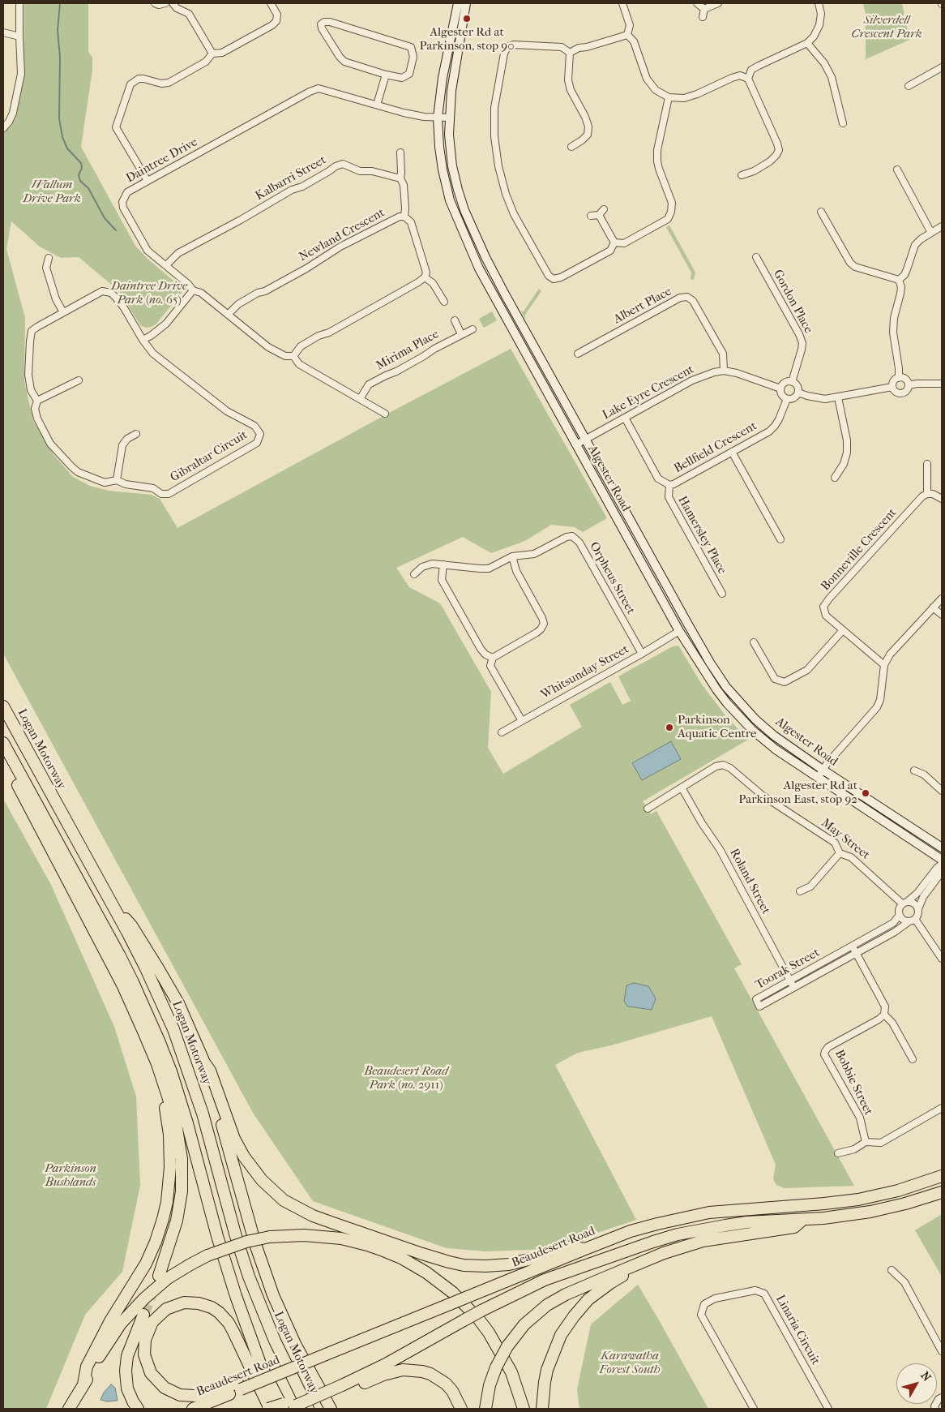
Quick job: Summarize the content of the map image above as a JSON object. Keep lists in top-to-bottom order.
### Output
{
  "streets": {
    "highway": ["Logan Motorway", "Beaudesert Road"],
    "main road": ["Algester Road"],
    "street": [
      "Daintree Drive",
      "Kalbarri Street",
      "Newland Crescent",
      "Gordon Place",
      "Albert Place",
      "Mirima Place",
      "Lake Eyre Crescent",
      "Bellfield Crescent",
      "Gibraltar Circuit",
      "Hamersley Place",
      "Bonneville Crescent",
      "Orpheus Street",
      "Whitsunday Street",
      "May Street",
      "Roland Street",
      "Toorak Street",
      "Bobbie Street",
      "Linaria Circuit"
    ]
  },
  "crossings": [
    ["Daintree Drive", "Kalbarri Street"],
    ["Daintree Drive", "Newland Crescent"],
    ["Daintree Drive", "Mirima Place"],
    ["Daintree Drive", "Algester Road"],
    ["Gordon Place", "Lake Eyre Crescent"],
    ["Gordon Place", "Bellfield Crescent"],
    ["Albert Place", "Lake Eyre Crescent"],
    ["Lake Eyre Crescent", "Bellfield Crescent"],
    ["Lake Eyre Crescent", "Algester Road"],
    ["Bellfield Crescent", "Hamersley Place"],
    ["Algester Road", "Whitsunday Street"],
    ["Orpheus Street", "Whitsunday Street"],
    ["May Street", "Roland Street"],
    ["May Street", "Toorak Street"],
    ["Roland Street", "Toorak Street"]
  ],
  "parks": [
    "Silverdell Crescent Park",
    "Wallum Drive Park",
    "Daintree Drive Park (no. 65)",
    "Beaudesert Road Park (no. 2911)",
    "Parkinson Bushlands",
    "Karawatha Forest South"
  ],
  "places": ["Algester Rd at Parkinson, stop 90", "Parkinson Aquatic Centre", "Algester Rd at Parkinson East, stop 92"],
  "north": "top right"
}
